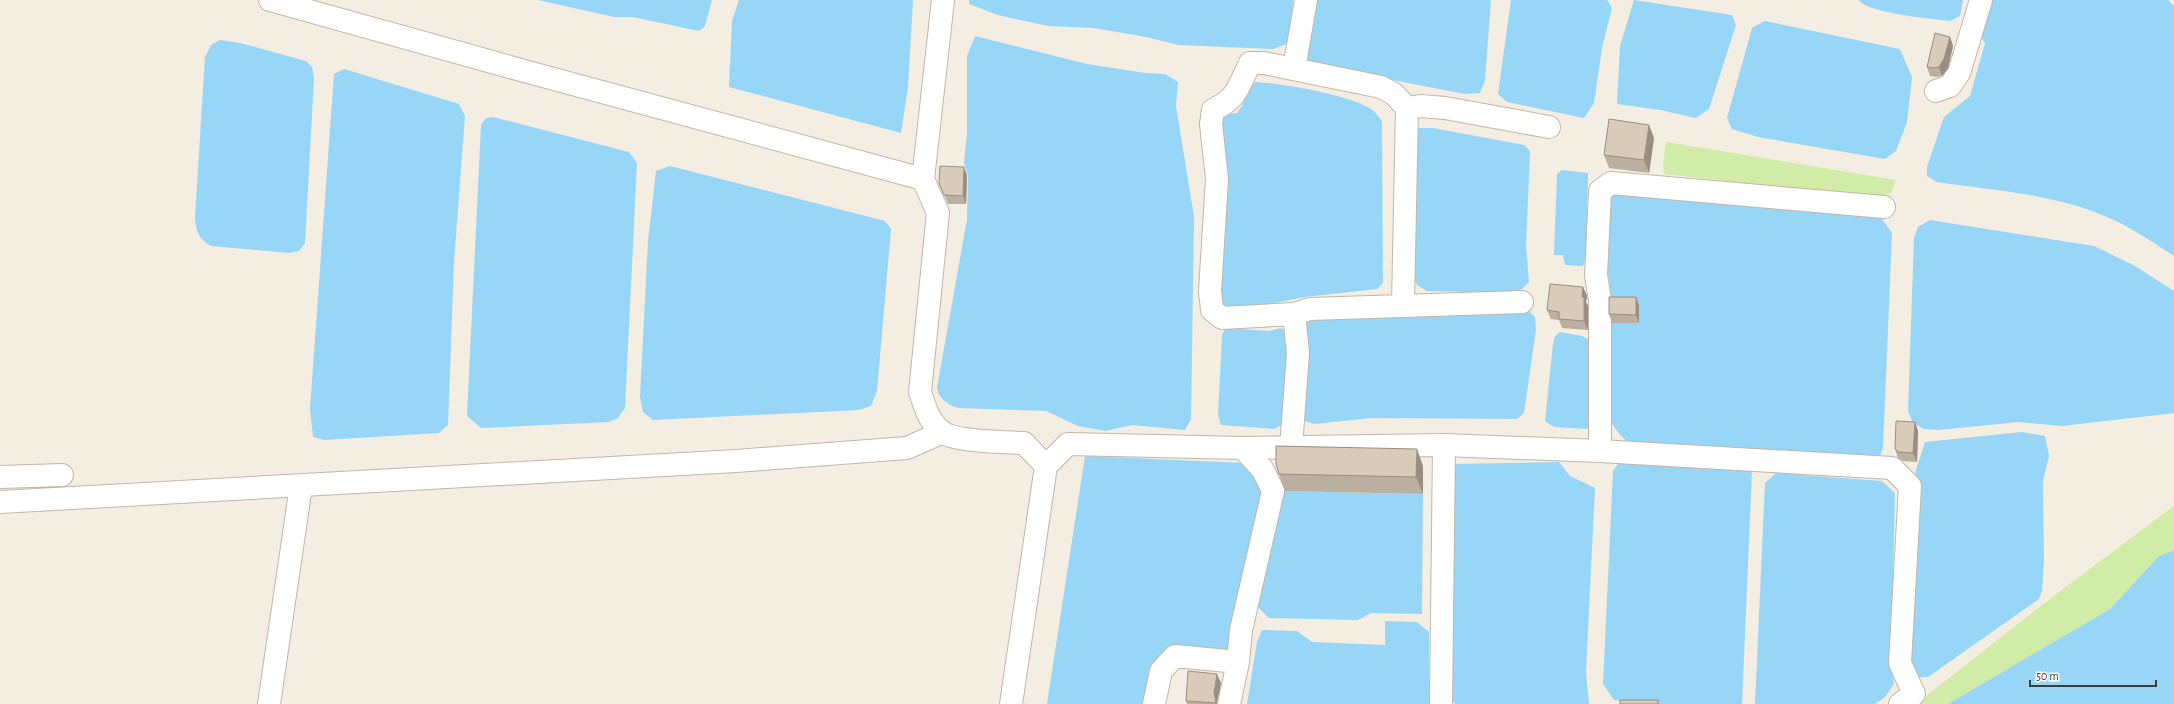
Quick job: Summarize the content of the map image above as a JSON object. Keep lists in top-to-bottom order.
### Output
{
  "scale_bar": "50 m"
}
